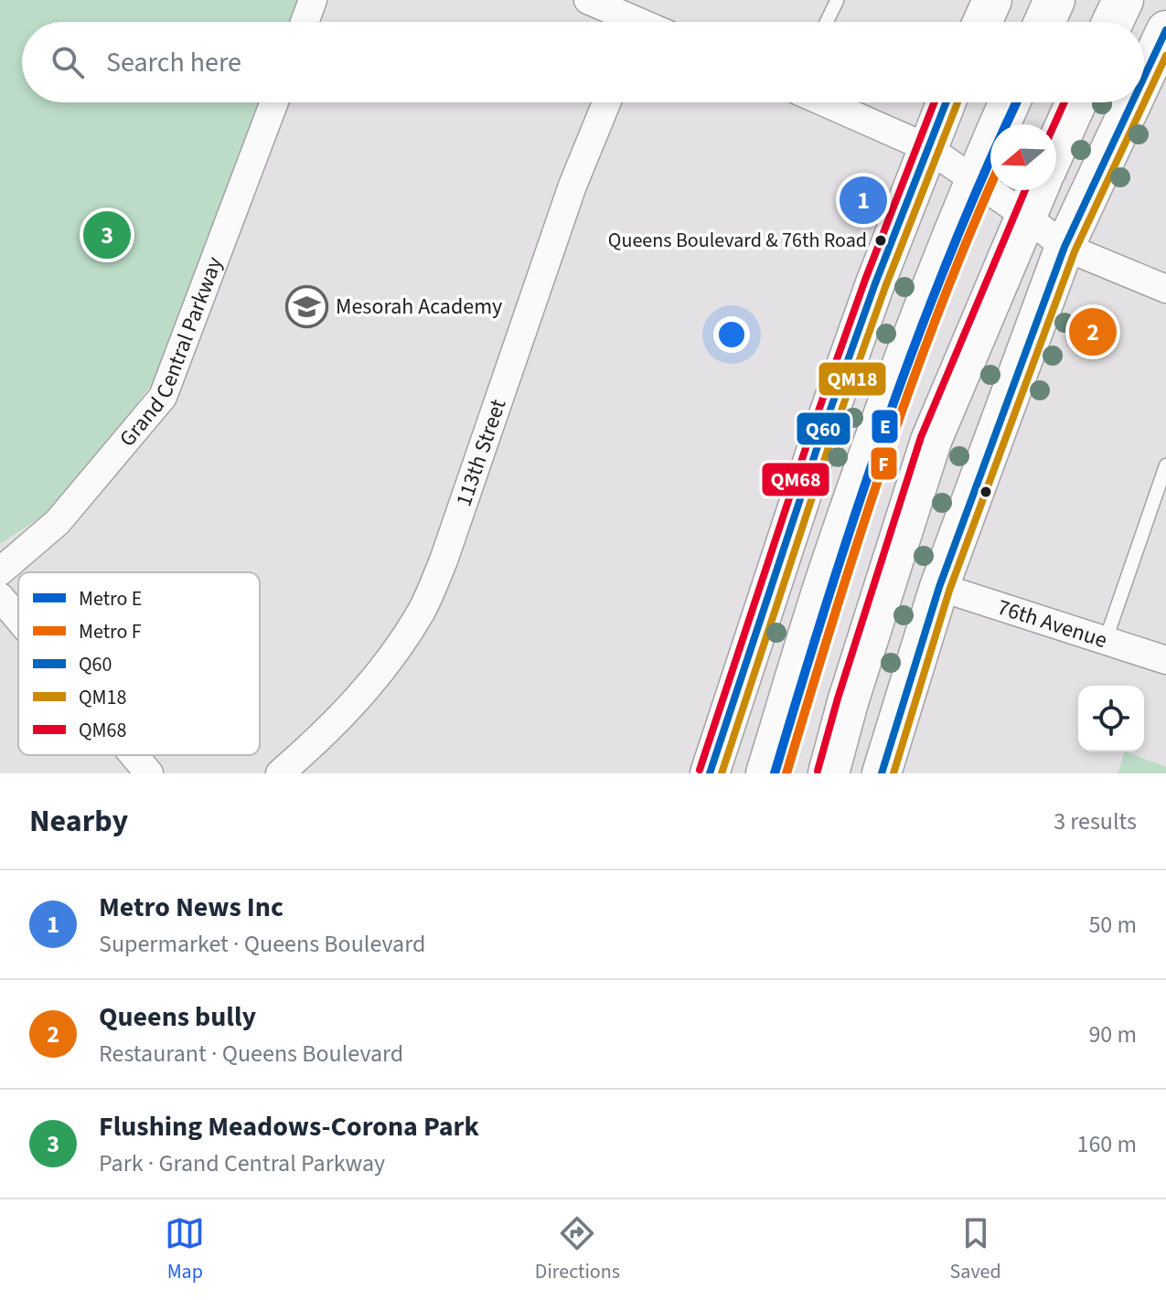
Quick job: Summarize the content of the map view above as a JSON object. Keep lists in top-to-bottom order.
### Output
{
  "streets": {
    "street": ["Grand Central Parkway", "113th Street", "76th Avenue"]
  },
  "places": {
    "other": ["Queens Boulevard & 76th Road"],
    "school or university": ["Mesorah Academy"]
  },
  "lines": [
    "transit line Q60",
    "transit line QM18",
    "metro line E",
    "transit line QM68",
    "metro line F"
  ],
  "legend": [
    "Metro E",
    "Metro F",
    "Q60",
    "QM18",
    "QM68"
  ],
  "north": "left",
  "page": {
    "search": "Search here",
    "pins": ["1", "3", "2"],
    "heading": ["Nearby", "3 results"],
    "list": [
      {
        "mark": "1",
        "name": "Metro News Inc",
        "note": "Supermarket · Queens Boulevard",
        "value": "50 m"
      },
      {
        "mark": "2",
        "name": "Queens bully",
        "note": "Restaurant · Queens Boulevard",
        "value": "90 m"
      },
      {
        "mark": "3",
        "name": "Flushing Meadows-Corona Park",
        "note": "Park · Grand Central Parkway",
        "value": "160 m"
      }
    ],
    "nav": ["Map", "Directions", "Saved"]
  }
}
